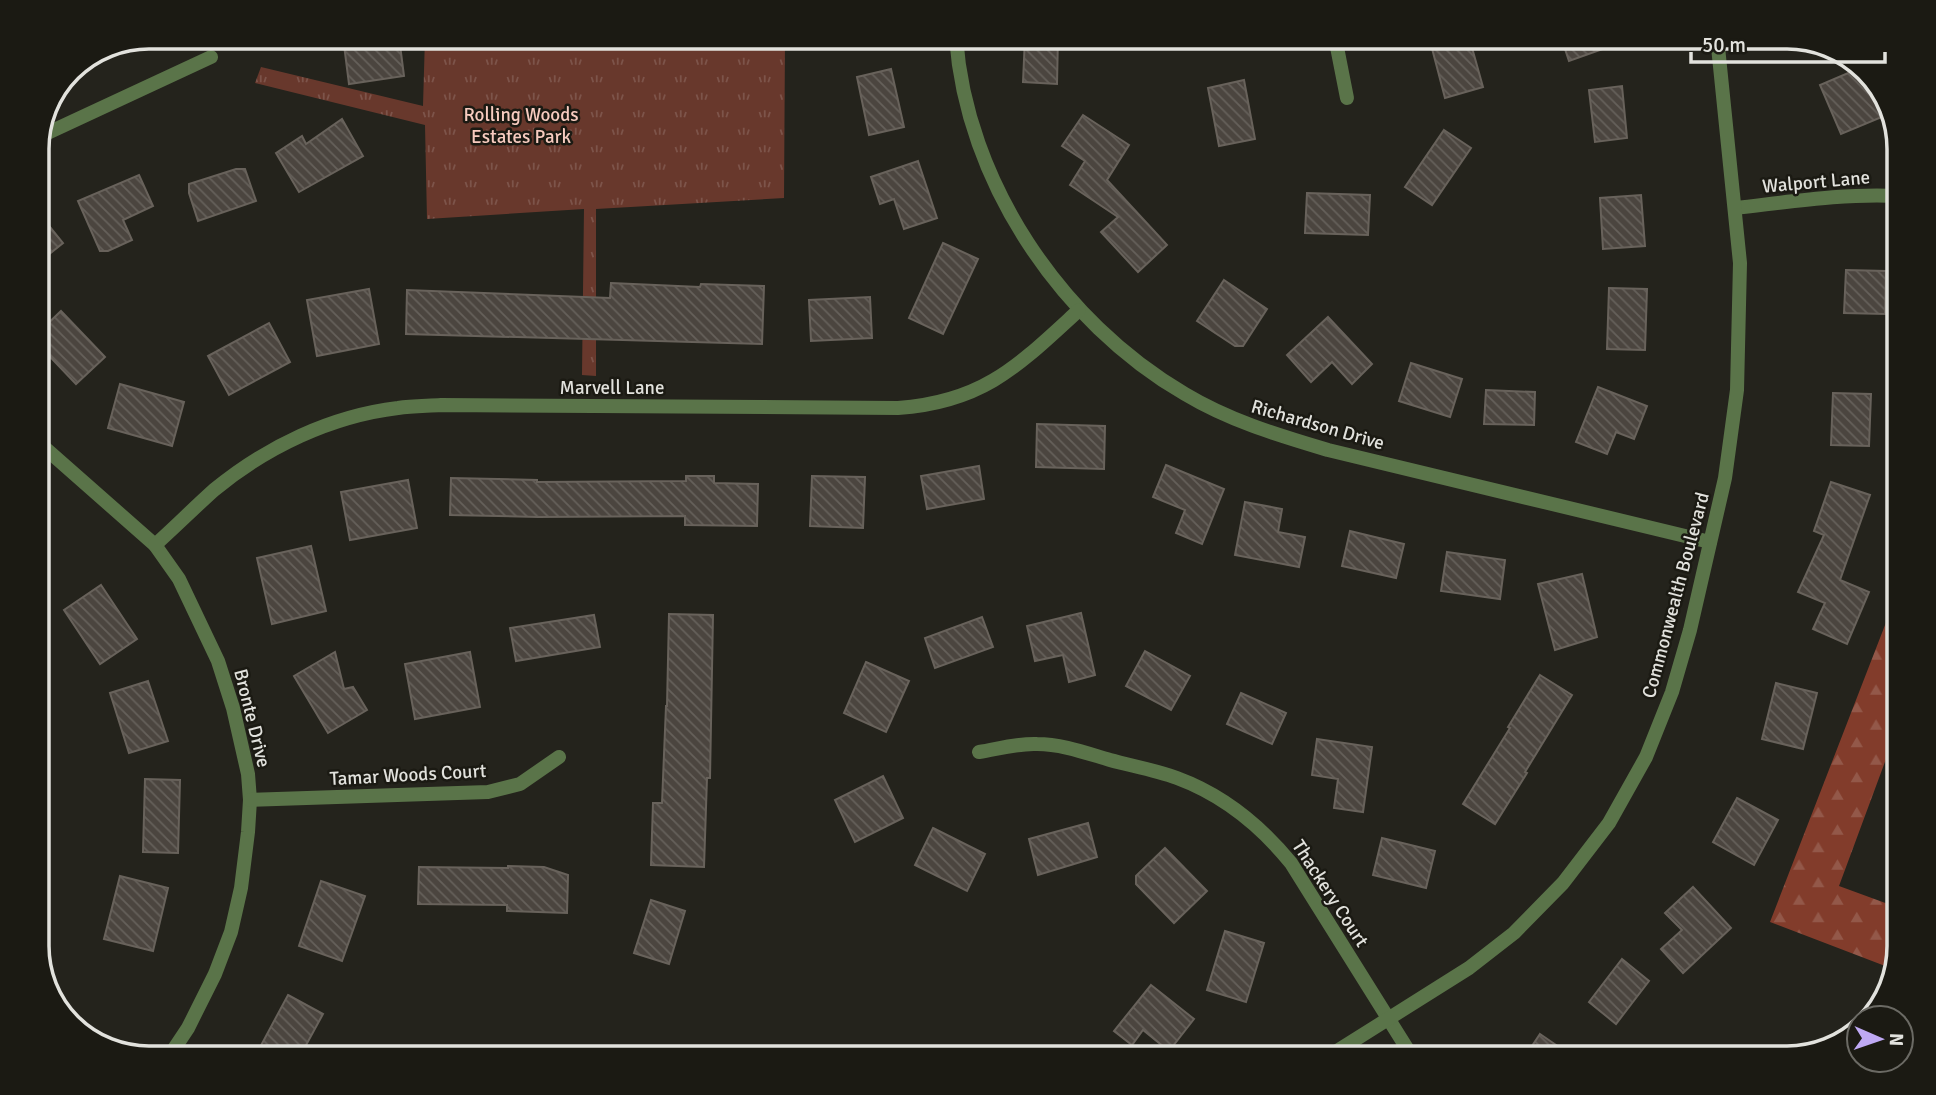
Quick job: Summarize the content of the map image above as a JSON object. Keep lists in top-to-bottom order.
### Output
{
  "streets": {
    "street": [
      "Walport Lane",
      "Marvell Lane",
      "Richardson Drive",
      "Commonwealth Boulevard",
      "Bronte Drive",
      "Tamar Woods Court",
      "Thackery Court"
    ]
  },
  "crossings": [
    ["Walport Lane", "Commonwealth Boulevard"],
    ["Marvell Lane", "Richardson Drive"],
    ["Marvell Lane", "Bronte Drive"],
    ["Richardson Drive", "Commonwealth Boulevard"],
    ["Commonwealth Boulevard", "Thackery Court"],
    ["Bronte Drive", "Tamar Woods Court"]
  ],
  "parks": ["Rolling Woods Estates Park"],
  "scale_bar": "50 m",
  "north": "right"
}
